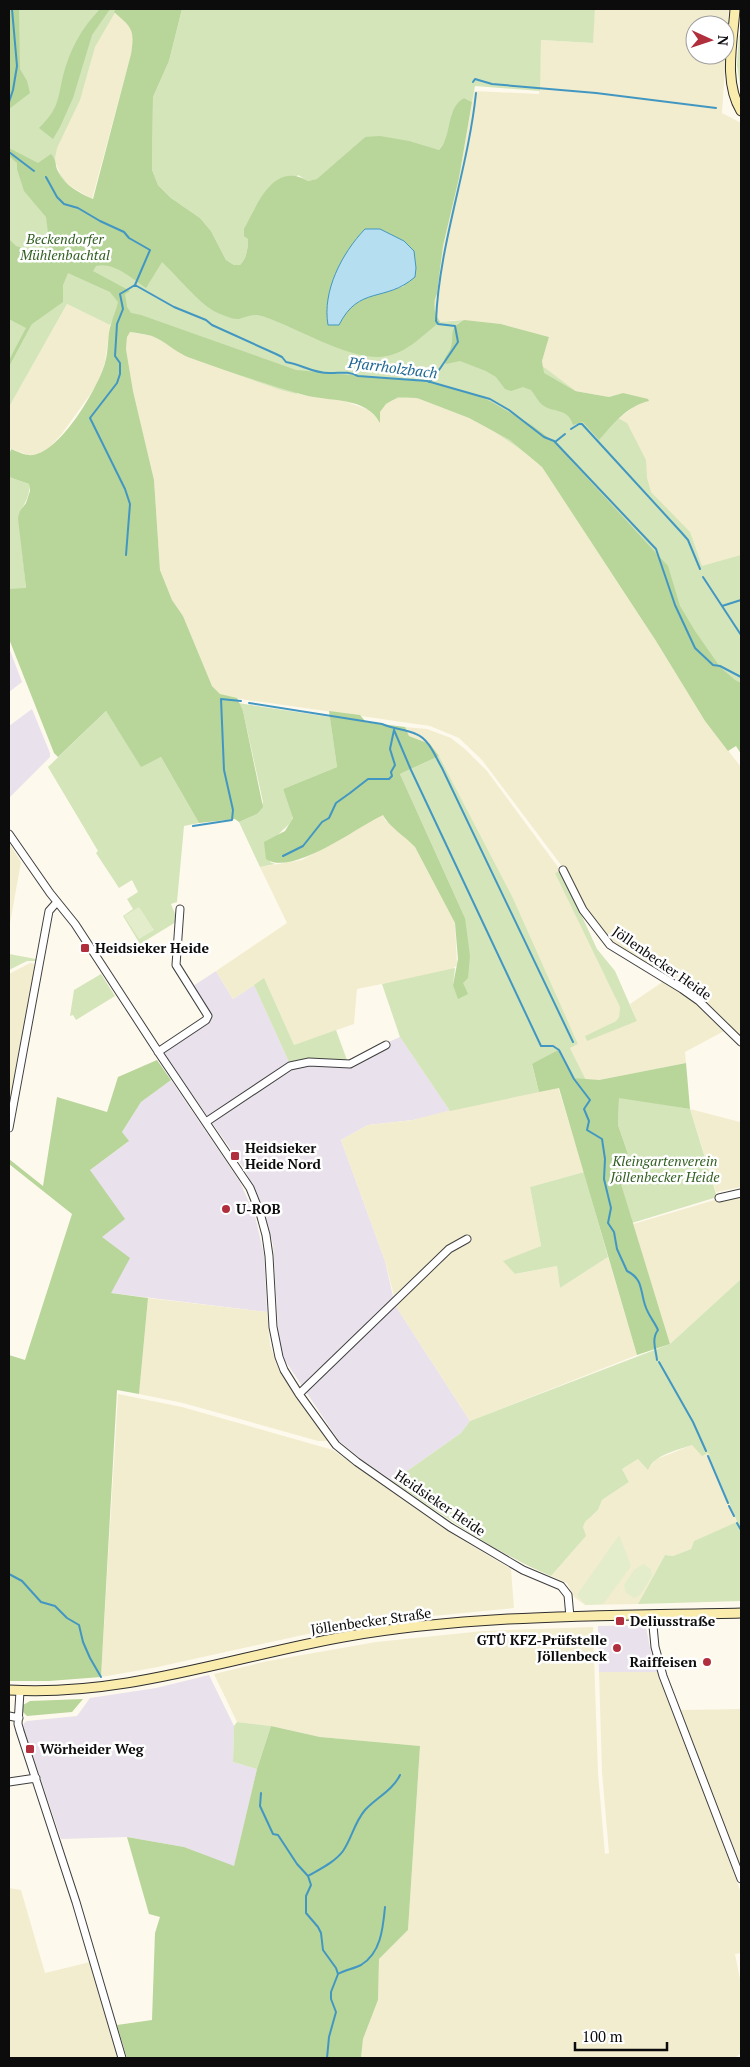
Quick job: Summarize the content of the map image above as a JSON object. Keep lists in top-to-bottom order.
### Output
{
  "streets": {
    "main road": ["Jöllenbecker Straße"],
    "street": ["Jöllenbecker Heide", "Heidsieker Heide"]
  },
  "crossings": [
    ["Heidsieker Heide", "Jöllenbecker Straße"]
  ],
  "water": ["Pfarrholzbach"],
  "parks": ["Beckendorfer Mühlenbachtal", "Kleingartenverein Jöllenbecker Heide"],
  "places": {
    "transit": [
      "Heidsieker Heide",
      "Heidsieker Heide Nord",
      "Deliusstraße",
      "Wörheider Weg"
    ],
    "other": ["U-ROB", "GTÜ KFZ-Prüfstelle Jöllenbeck", "Raiffeisen"]
  },
  "scale_bar": "100 m",
  "north": "right"
}
